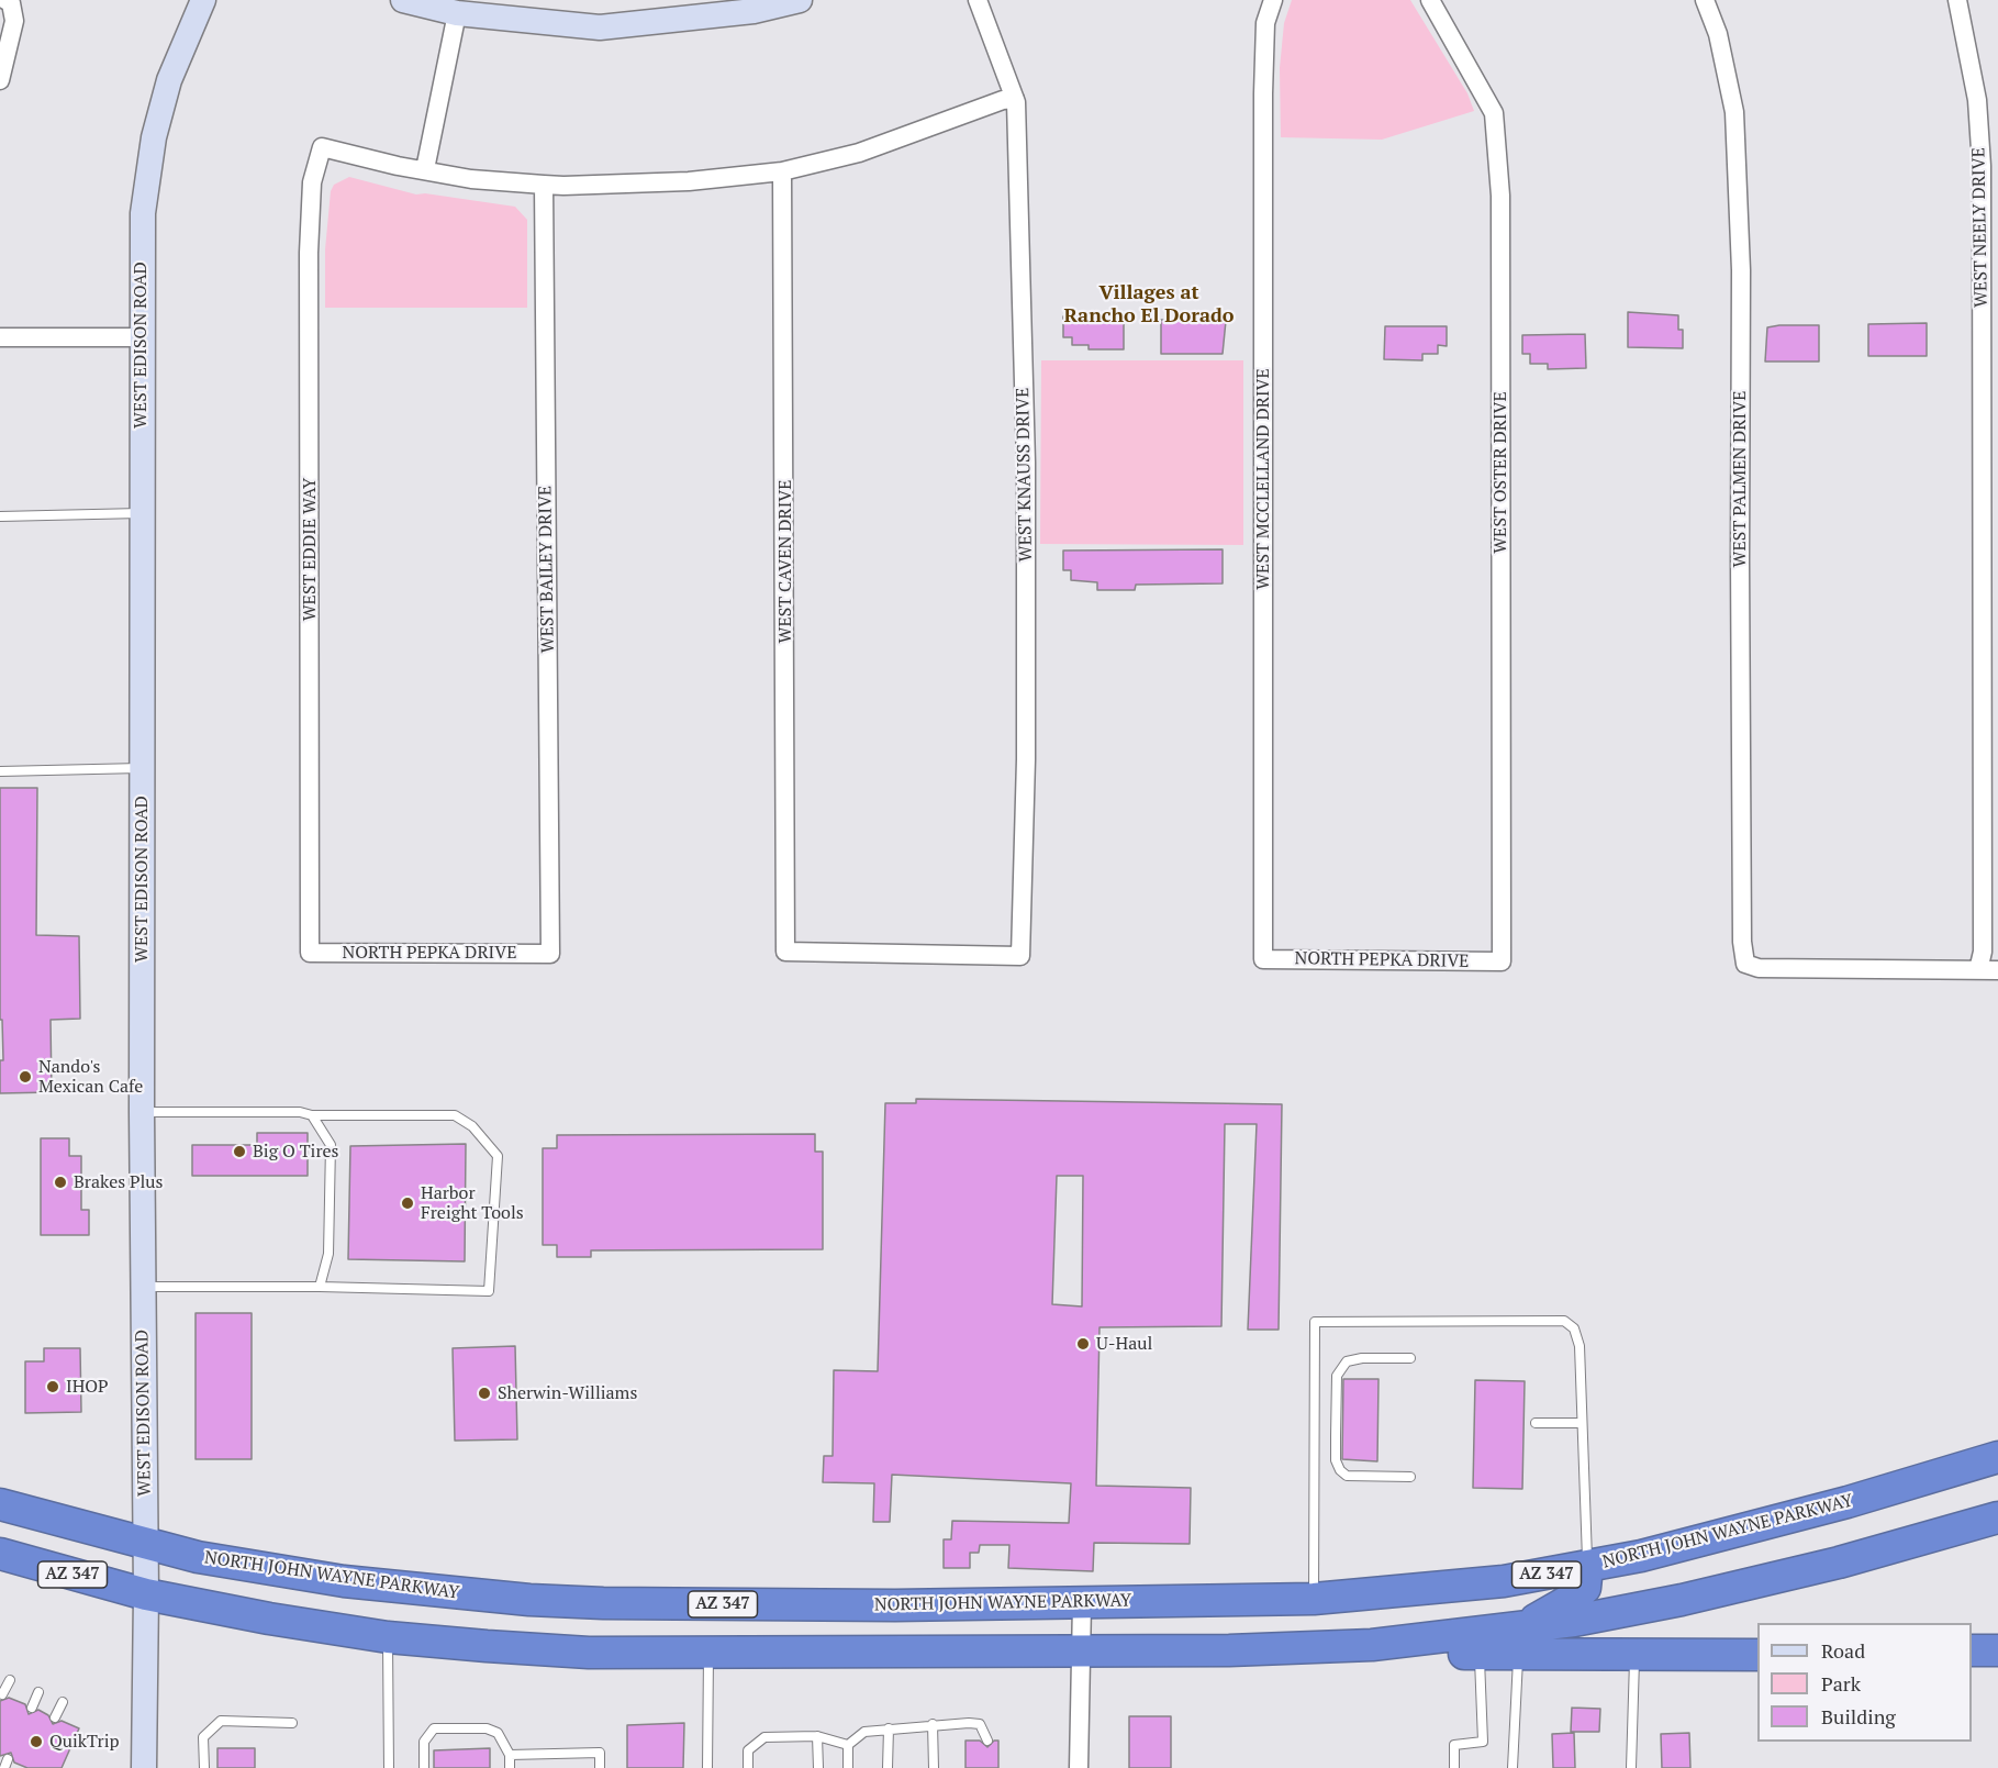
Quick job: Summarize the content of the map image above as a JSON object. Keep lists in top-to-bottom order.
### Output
{
  "streets": {
    "highway": ["NORTH JOHN WAYNE PARKWAY", "AZ 347"],
    "street": [
      "WEST NEELY DRIVE",
      "WEST EDISON ROAD",
      "WEST OSTER DRIVE",
      "WEST KNAUSS DRIVE",
      "WEST MCCLELLAND DRIVE",
      "WEST PALMEN DRIVE",
      "WEST EDDIE WAY",
      "WEST CAVEN DRIVE",
      "WEST BAILEY DRIVE",
      "NORTH PEPKA DRIVE"
    ]
  },
  "crossings": [
    ["WEST NEELY DRIVE", "WEST PALMEN DRIVE"],
    ["WEST EDISON ROAD", "NORTH JOHN WAYNE PARKWAY"],
    ["WEST EDISON ROAD", "AZ 347"],
    ["WEST OSTER DRIVE", "NORTH PEPKA DRIVE"],
    ["WEST KNAUSS DRIVE", "WEST CAVEN DRIVE"],
    ["WEST MCCLELLAND DRIVE", "NORTH PEPKA DRIVE"],
    ["WEST EDDIE WAY", "NORTH PEPKA DRIVE"],
    ["WEST BAILEY DRIVE", "NORTH PEPKA DRIVE"]
  ],
  "districts": ["Villages at Rancho El Dorado"],
  "places": [
    "Nando's Mexican Cafe",
    "Big O Tires",
    "Brakes Plus",
    "Harbor Freight Tools",
    "U-Haul",
    "IHOP",
    "Sherwin-Williams",
    "QuikTrip"
  ],
  "legend": ["Road", "Park", "Building"]
}
